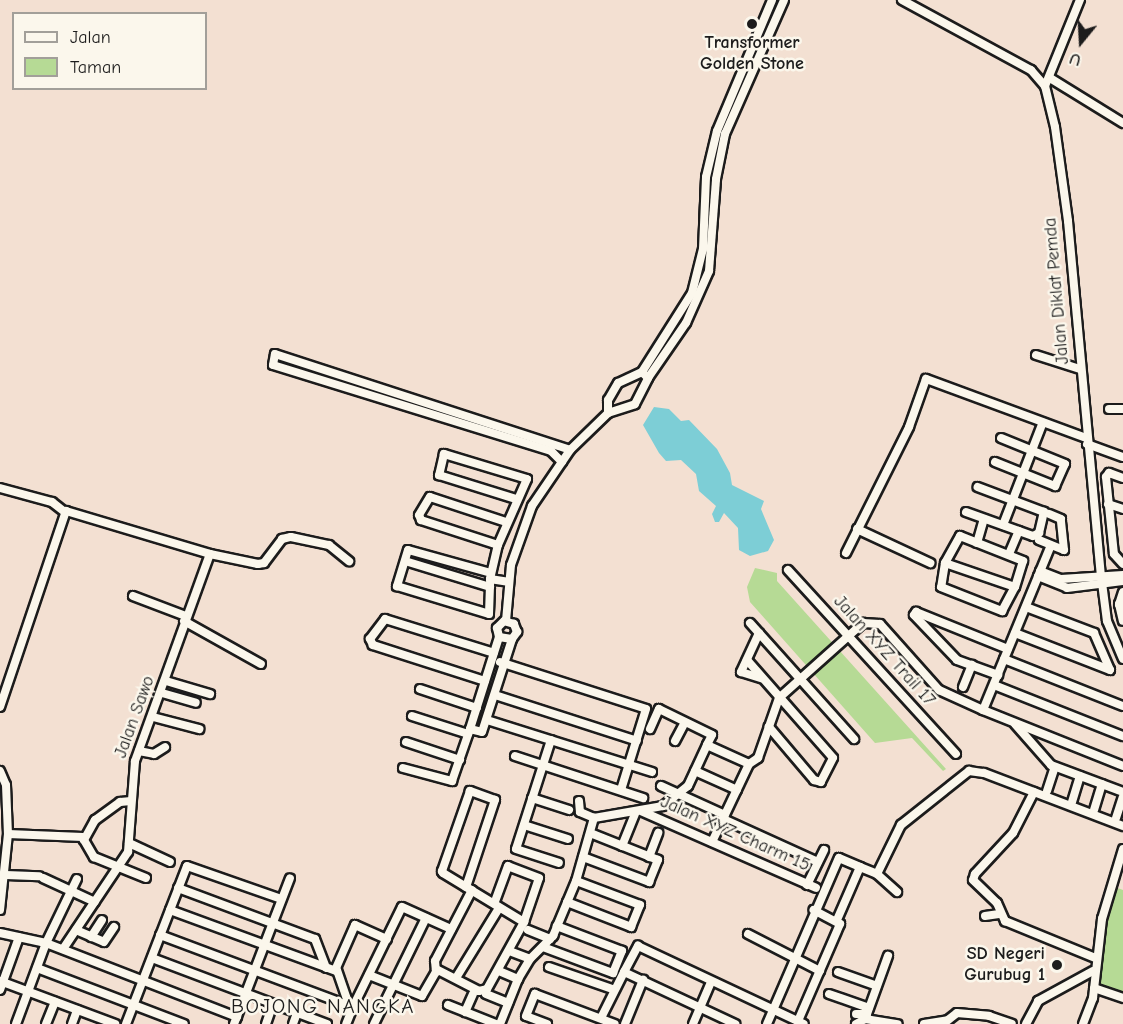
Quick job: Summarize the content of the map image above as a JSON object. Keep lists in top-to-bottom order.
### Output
{
  "streets": {
    "street": [
      "Jalan Diklat Pemda",
      "Jalan XYZ Trail 17",
      "Jalan Sawo",
      "Jalan XYZ Charm 15"
    ]
  },
  "districts": ["BOJONG NANGKA"],
  "places": ["Transformer Golden Stone", "SD Negeri Gurubug 1"],
  "legend": ["Jalan", "Taman"],
  "north": "bottom"
}
